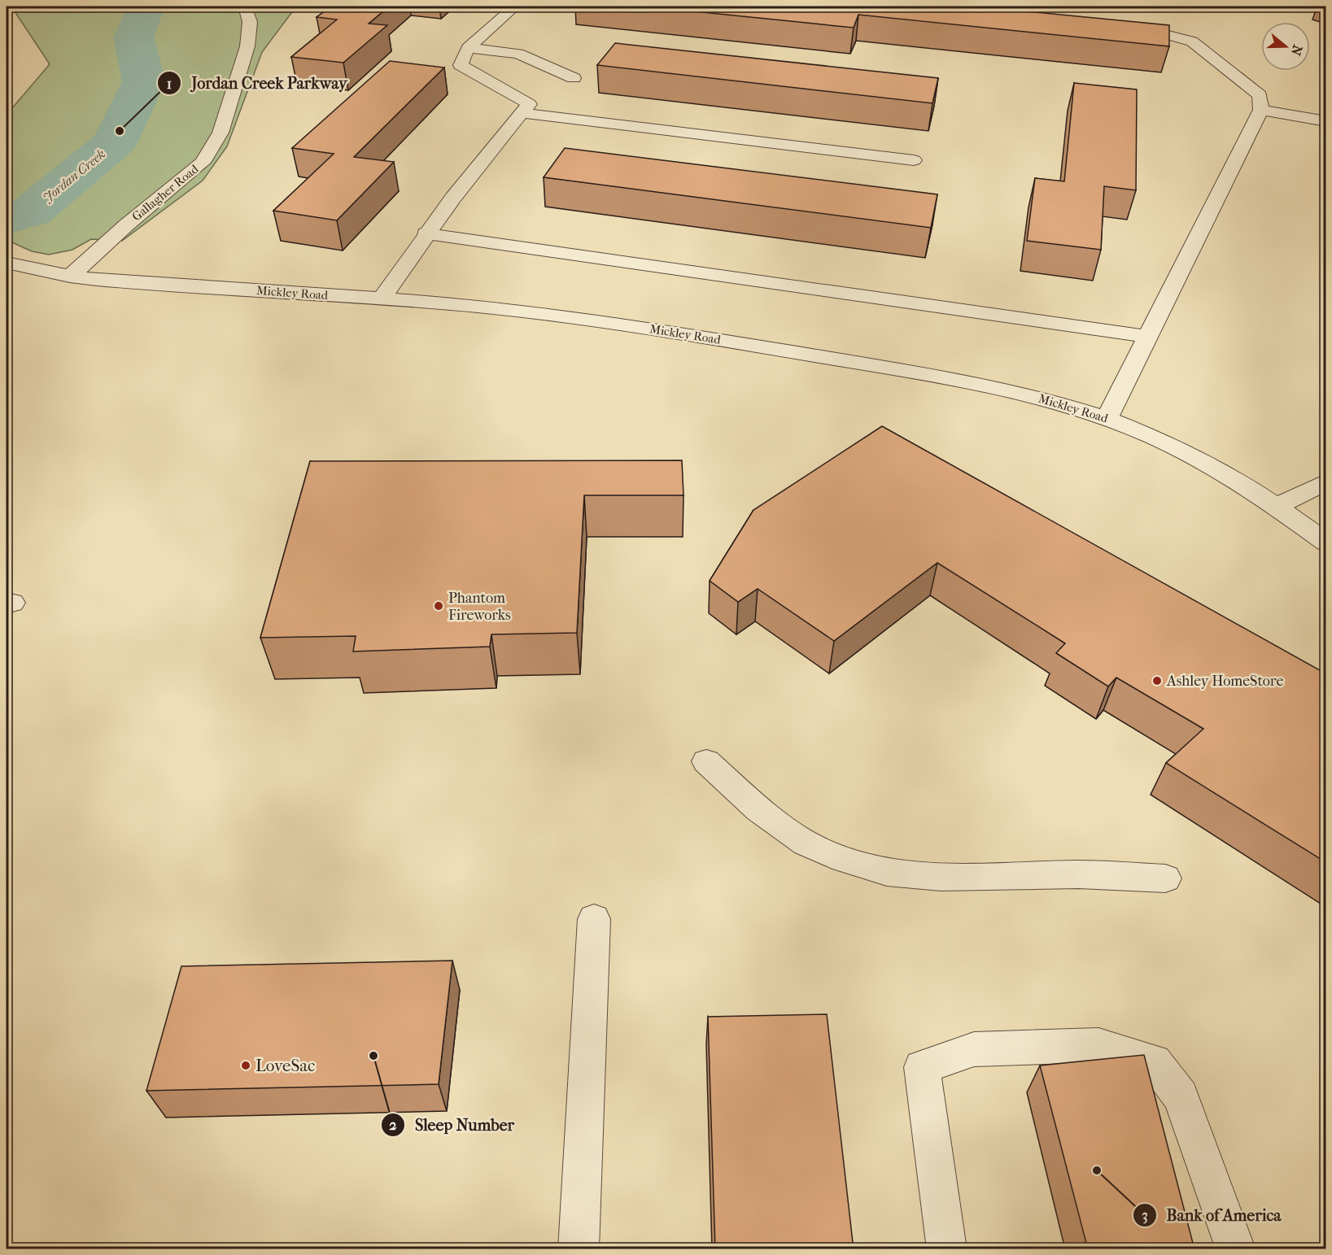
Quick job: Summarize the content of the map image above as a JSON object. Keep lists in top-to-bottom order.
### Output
{
  "streets": {
    "street": ["Gallagher Road", "Mickley Road"]
  },
  "crossings": [
    ["Gallagher Road", "Mickley Road"]
  ],
  "water": ["Jordan Creek"],
  "places": [
    "Jordan Creek Parkway",
    "Phantom Fireworks",
    "Ashley HomeStore",
    "Sleep Number",
    "LoveSac",
    "Bank of America"
  ],
  "north": "right"
}
